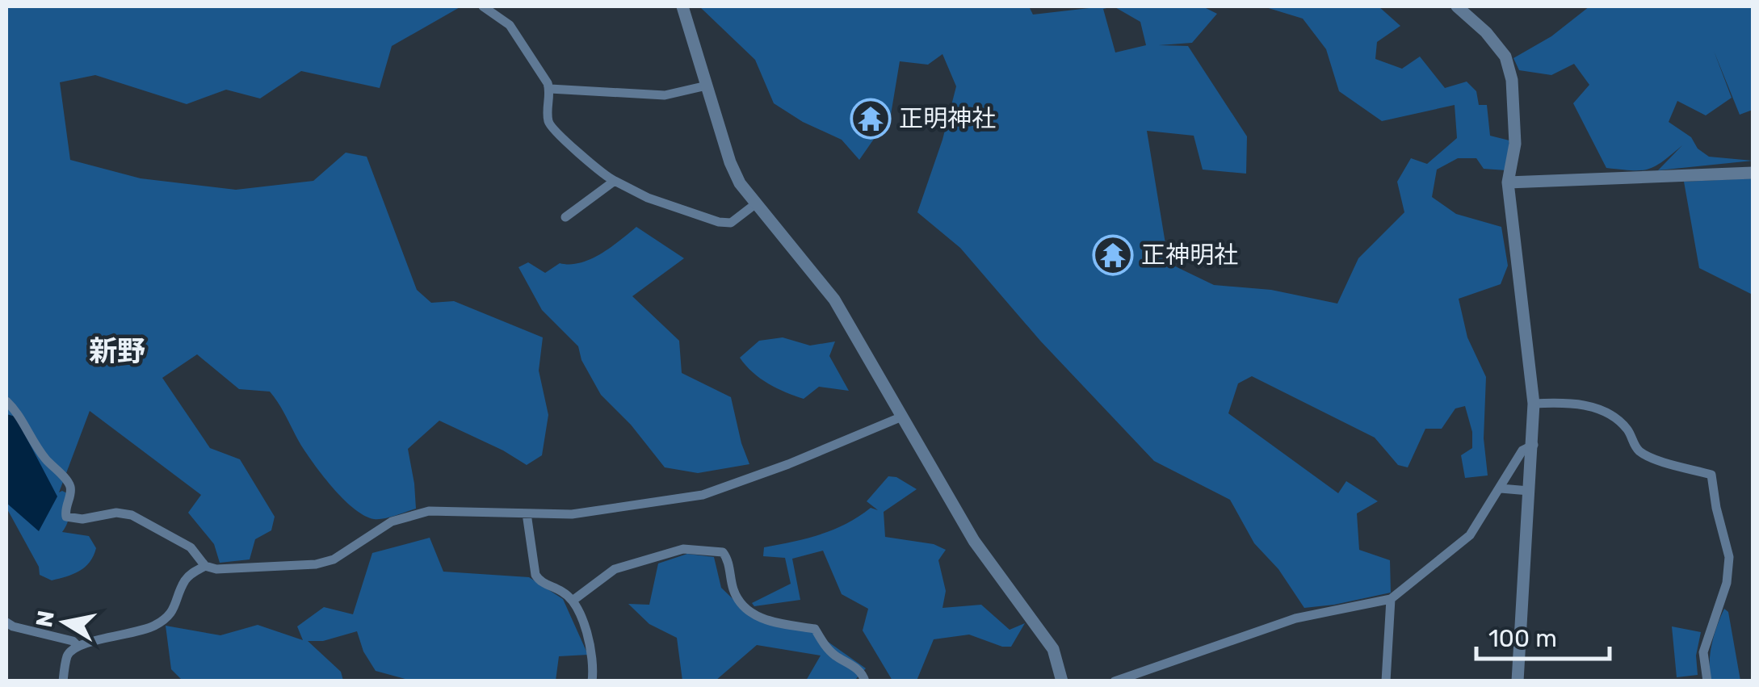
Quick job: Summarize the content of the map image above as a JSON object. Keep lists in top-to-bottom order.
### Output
{
  "districts": ["新野"],
  "places": {
    "temple": ["正明神社", "正神明社"]
  },
  "scale_bar": "100 m",
  "north": "left"
}
